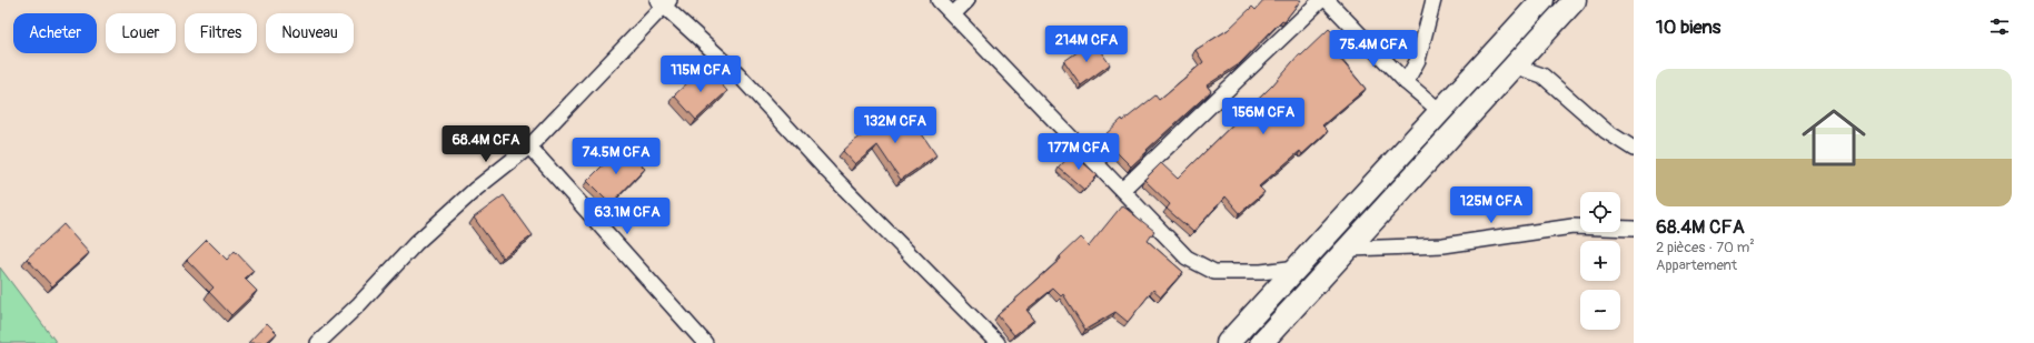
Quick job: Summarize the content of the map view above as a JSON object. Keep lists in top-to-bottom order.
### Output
{
  "page": {
    "heading": "10 biens",
    "chip": [
      "Acheter",
      "Louer",
      "Filtres",
      "Nouveau"
    ],
    "price": [
      "214M CFA",
      "75.4M CFA",
      "115M CFA",
      "156M CFA",
      "132M CFA",
      "68.4M CFA",
      "177M CFA",
      "74.5M CFA",
      "125M CFA",
      "63.1M CFA"
    ],
    "list": [
      {
        "name": "68.4M CFA",
        "note": "2 pièces · 70 m² · Appartement"
      }
    ],
    "map_buttons": ["+", "−"]
  }
}
